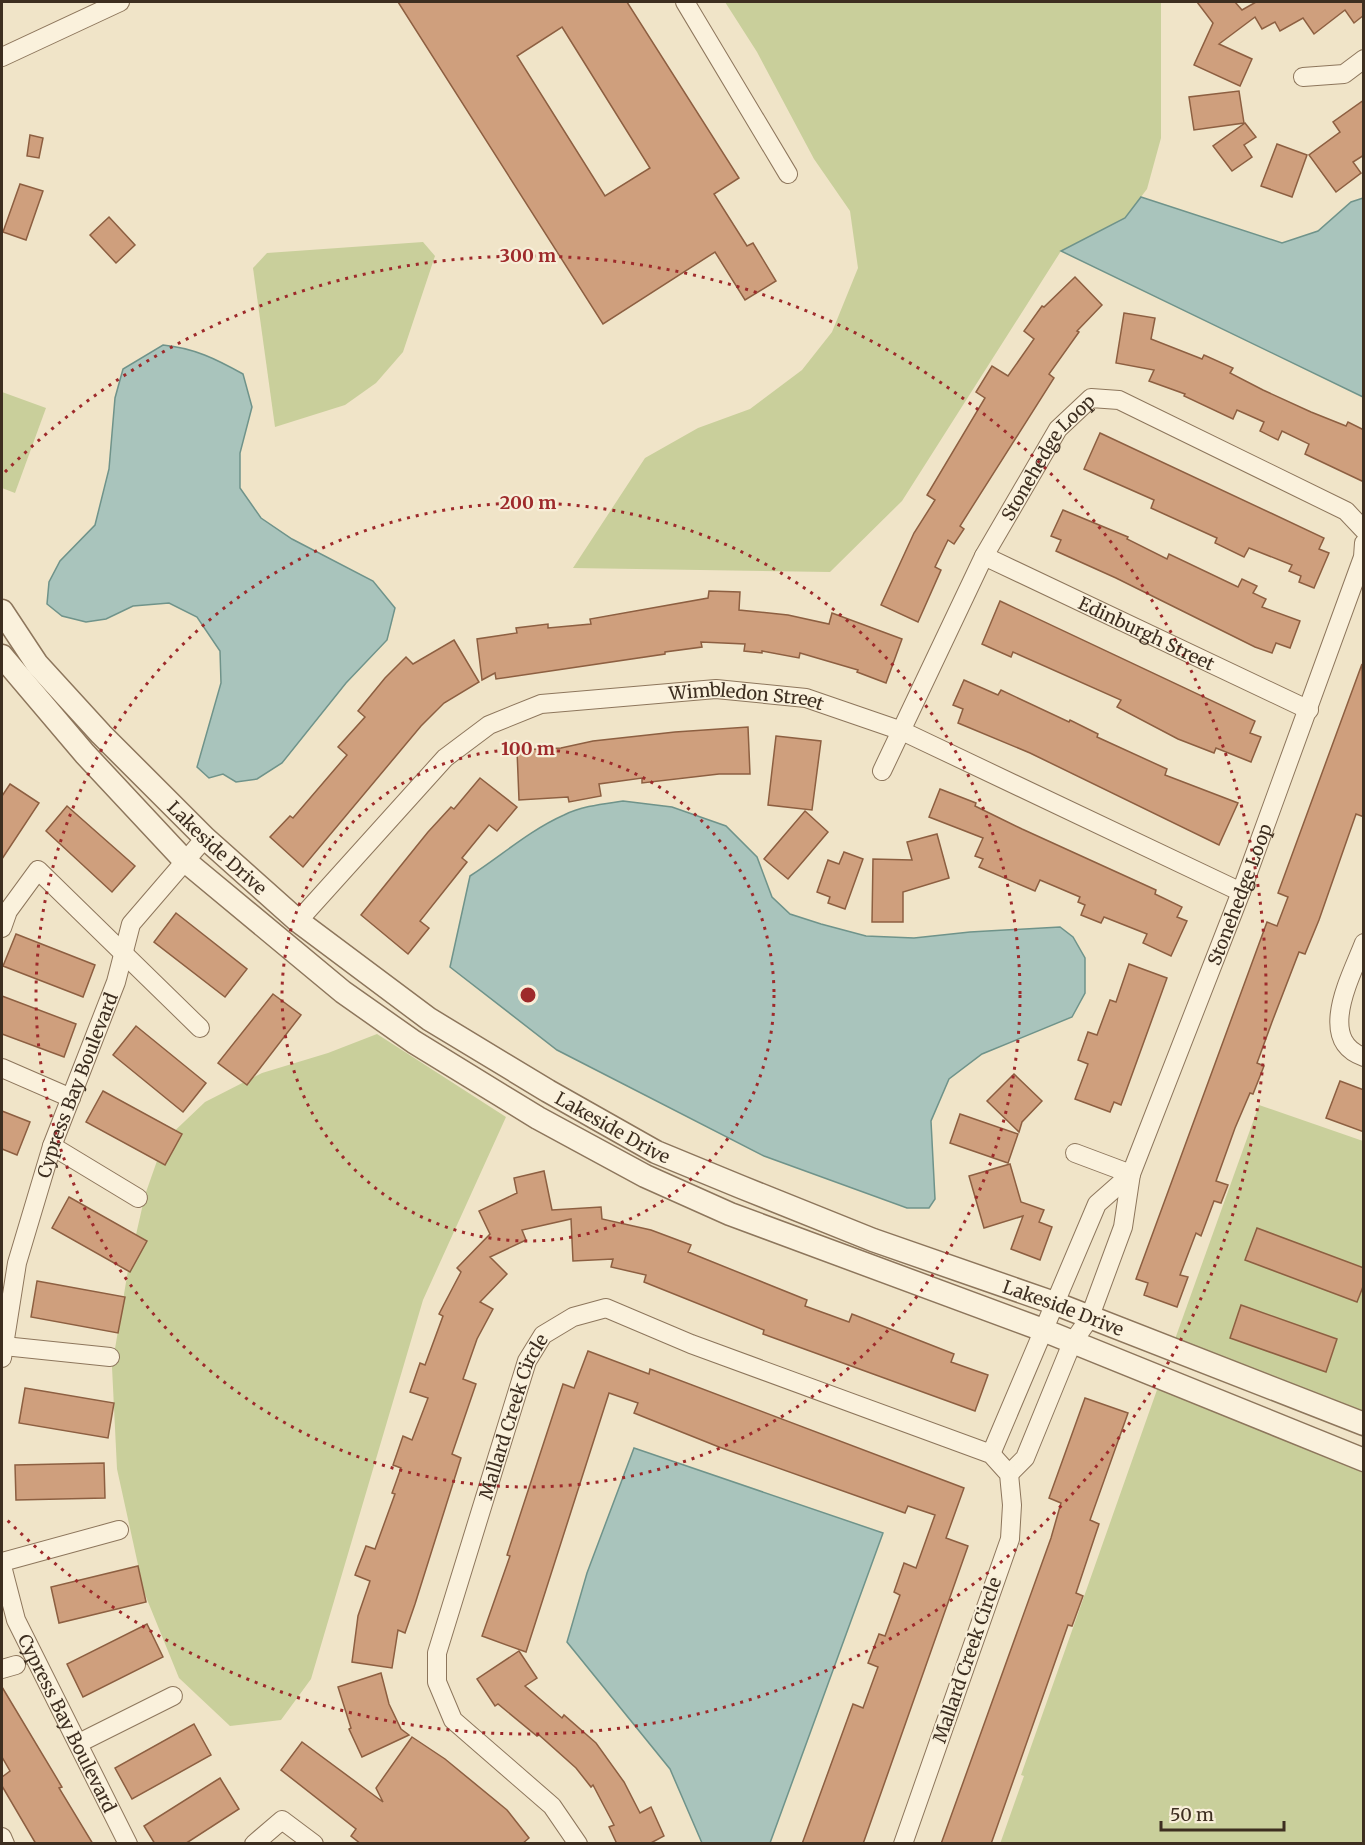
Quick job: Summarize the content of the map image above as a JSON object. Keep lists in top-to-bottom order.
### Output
{
  "streets": {
    "street": [
      "Stonehedge Loop",
      "Edinburgh Street",
      "Wimbledon Street",
      "Lakeside Drive",
      "Cypress Bay Boulevard",
      "Mallard Creek Circle"
    ]
  },
  "crossings": [
    ["Stonehedge Loop", "Edinburgh Street"],
    ["Stonehedge Loop", "Wimbledon Street"],
    ["Stonehedge Loop", "Lakeside Drive"],
    ["Wimbledon Street", "Lakeside Drive"],
    ["Lakeside Drive", "Cypress Bay Boulevard"]
  ],
  "scale_bar": "50 m",
  "rings": ["300 m", "200 m", "100 m"]
}
